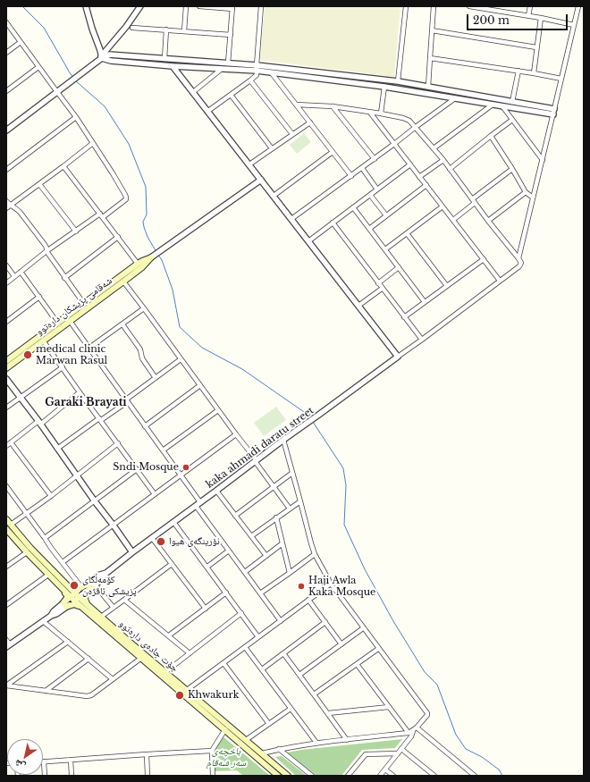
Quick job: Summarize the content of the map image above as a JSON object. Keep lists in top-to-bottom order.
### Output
{
  "streets": {
    "main road": ["شەقامی پزیشکان دارەتوو", "جۆت جادەی دارەتوو"],
    "street": ["kaka ahmadi daratu street"]
  },
  "crossings": [
    ["kaka ahmadi daratu street", "جۆت جادەی دارەتوو"]
  ],
  "districts": ["Garaki Brayati"],
  "parks": ["باخچەی سەر شەقام"],
  "places": [
    "medical clinic Marwan Rasul",
    "Sndi Mosque",
    "نۆرینگەی هیوا",
    "کۆمەڵگای پزیشکی ئاڤژەن",
    "Haji Awla Kaka Mosque",
    "Khwakurk"
  ],
  "scale_bar": "200 m",
  "north": "bottom left"
}
